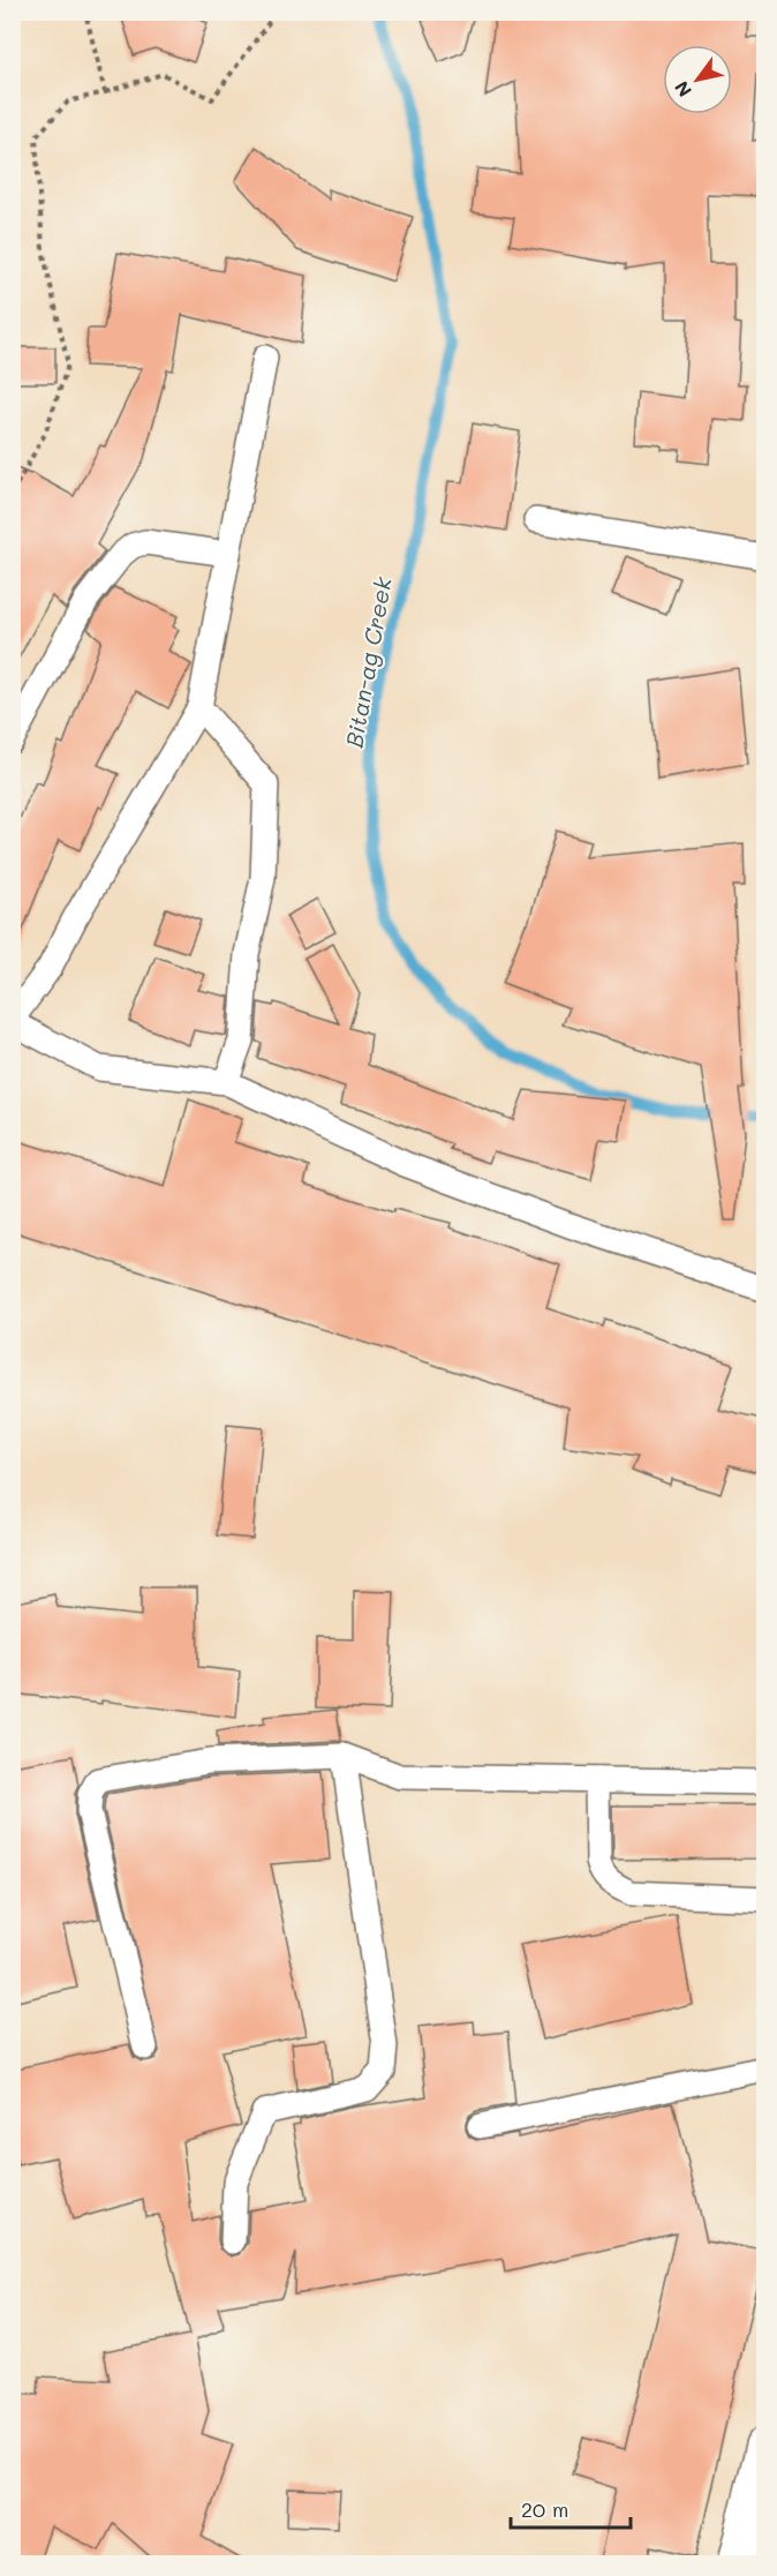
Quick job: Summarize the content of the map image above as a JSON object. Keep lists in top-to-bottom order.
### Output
{
  "water": ["Bitan-ag Creek"],
  "scale_bar": "20 m",
  "north": "bottom left"
}
